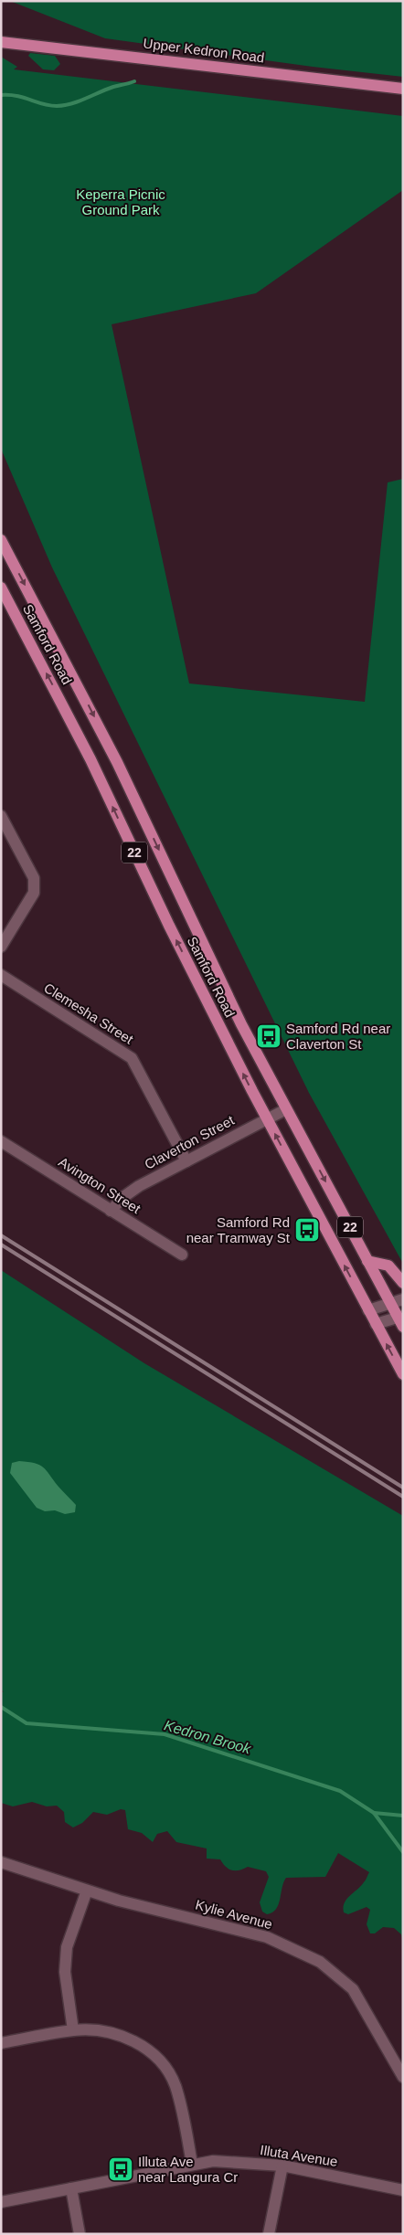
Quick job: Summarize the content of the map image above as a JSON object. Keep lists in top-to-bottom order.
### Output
{
  "streets": {
    "main road": ["Upper Kedron Road", "Samford Road", "22"],
    "street": [
      "Clemesha Street",
      "Claverton Street",
      "Avington Street",
      "Kylie Avenue",
      "Illuta Avenue"
    ]
  },
  "crossings": [
    ["Samford Road", "Claverton Street"],
    ["Clemesha Street", "Claverton Street"],
    ["Claverton Street", "Avington Street"]
  ],
  "water": ["Kedron Brook"],
  "parks": ["Keperra Picnic Ground Park"],
  "places": {
    "bus stop": ["Samford Rd near Claverton St", "Samford Rd near Tramway St", "Illuta Ave near Langura Cr"]
  }
}
